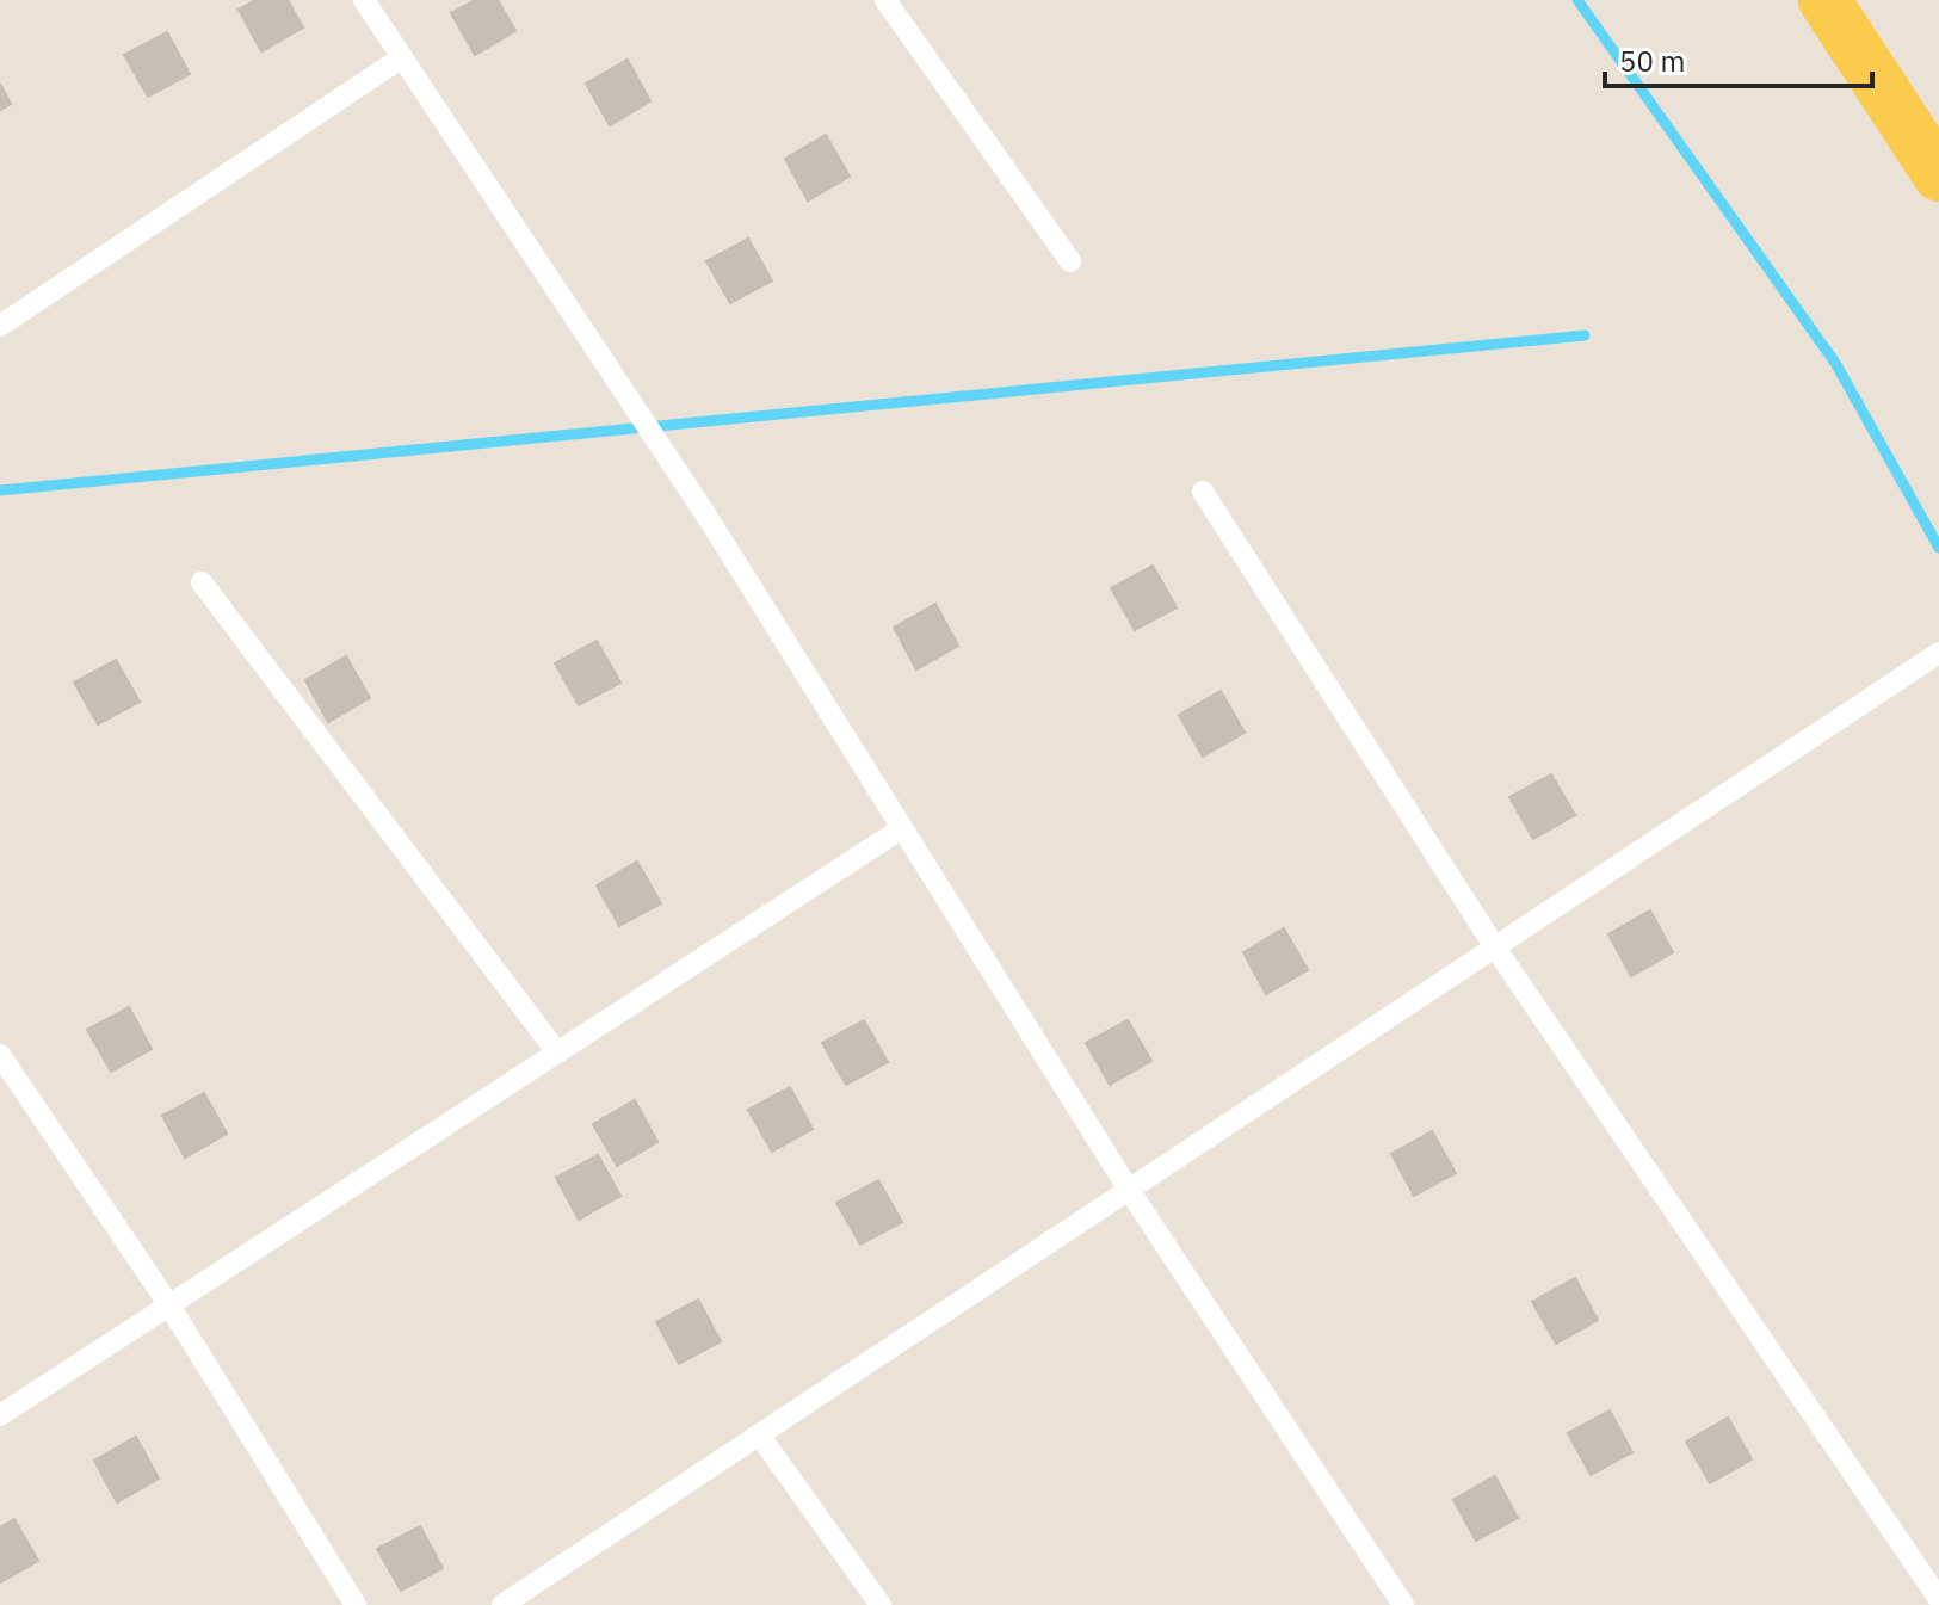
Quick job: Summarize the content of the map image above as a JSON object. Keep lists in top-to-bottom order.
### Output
{
  "scale_bar": "50 m"
}
